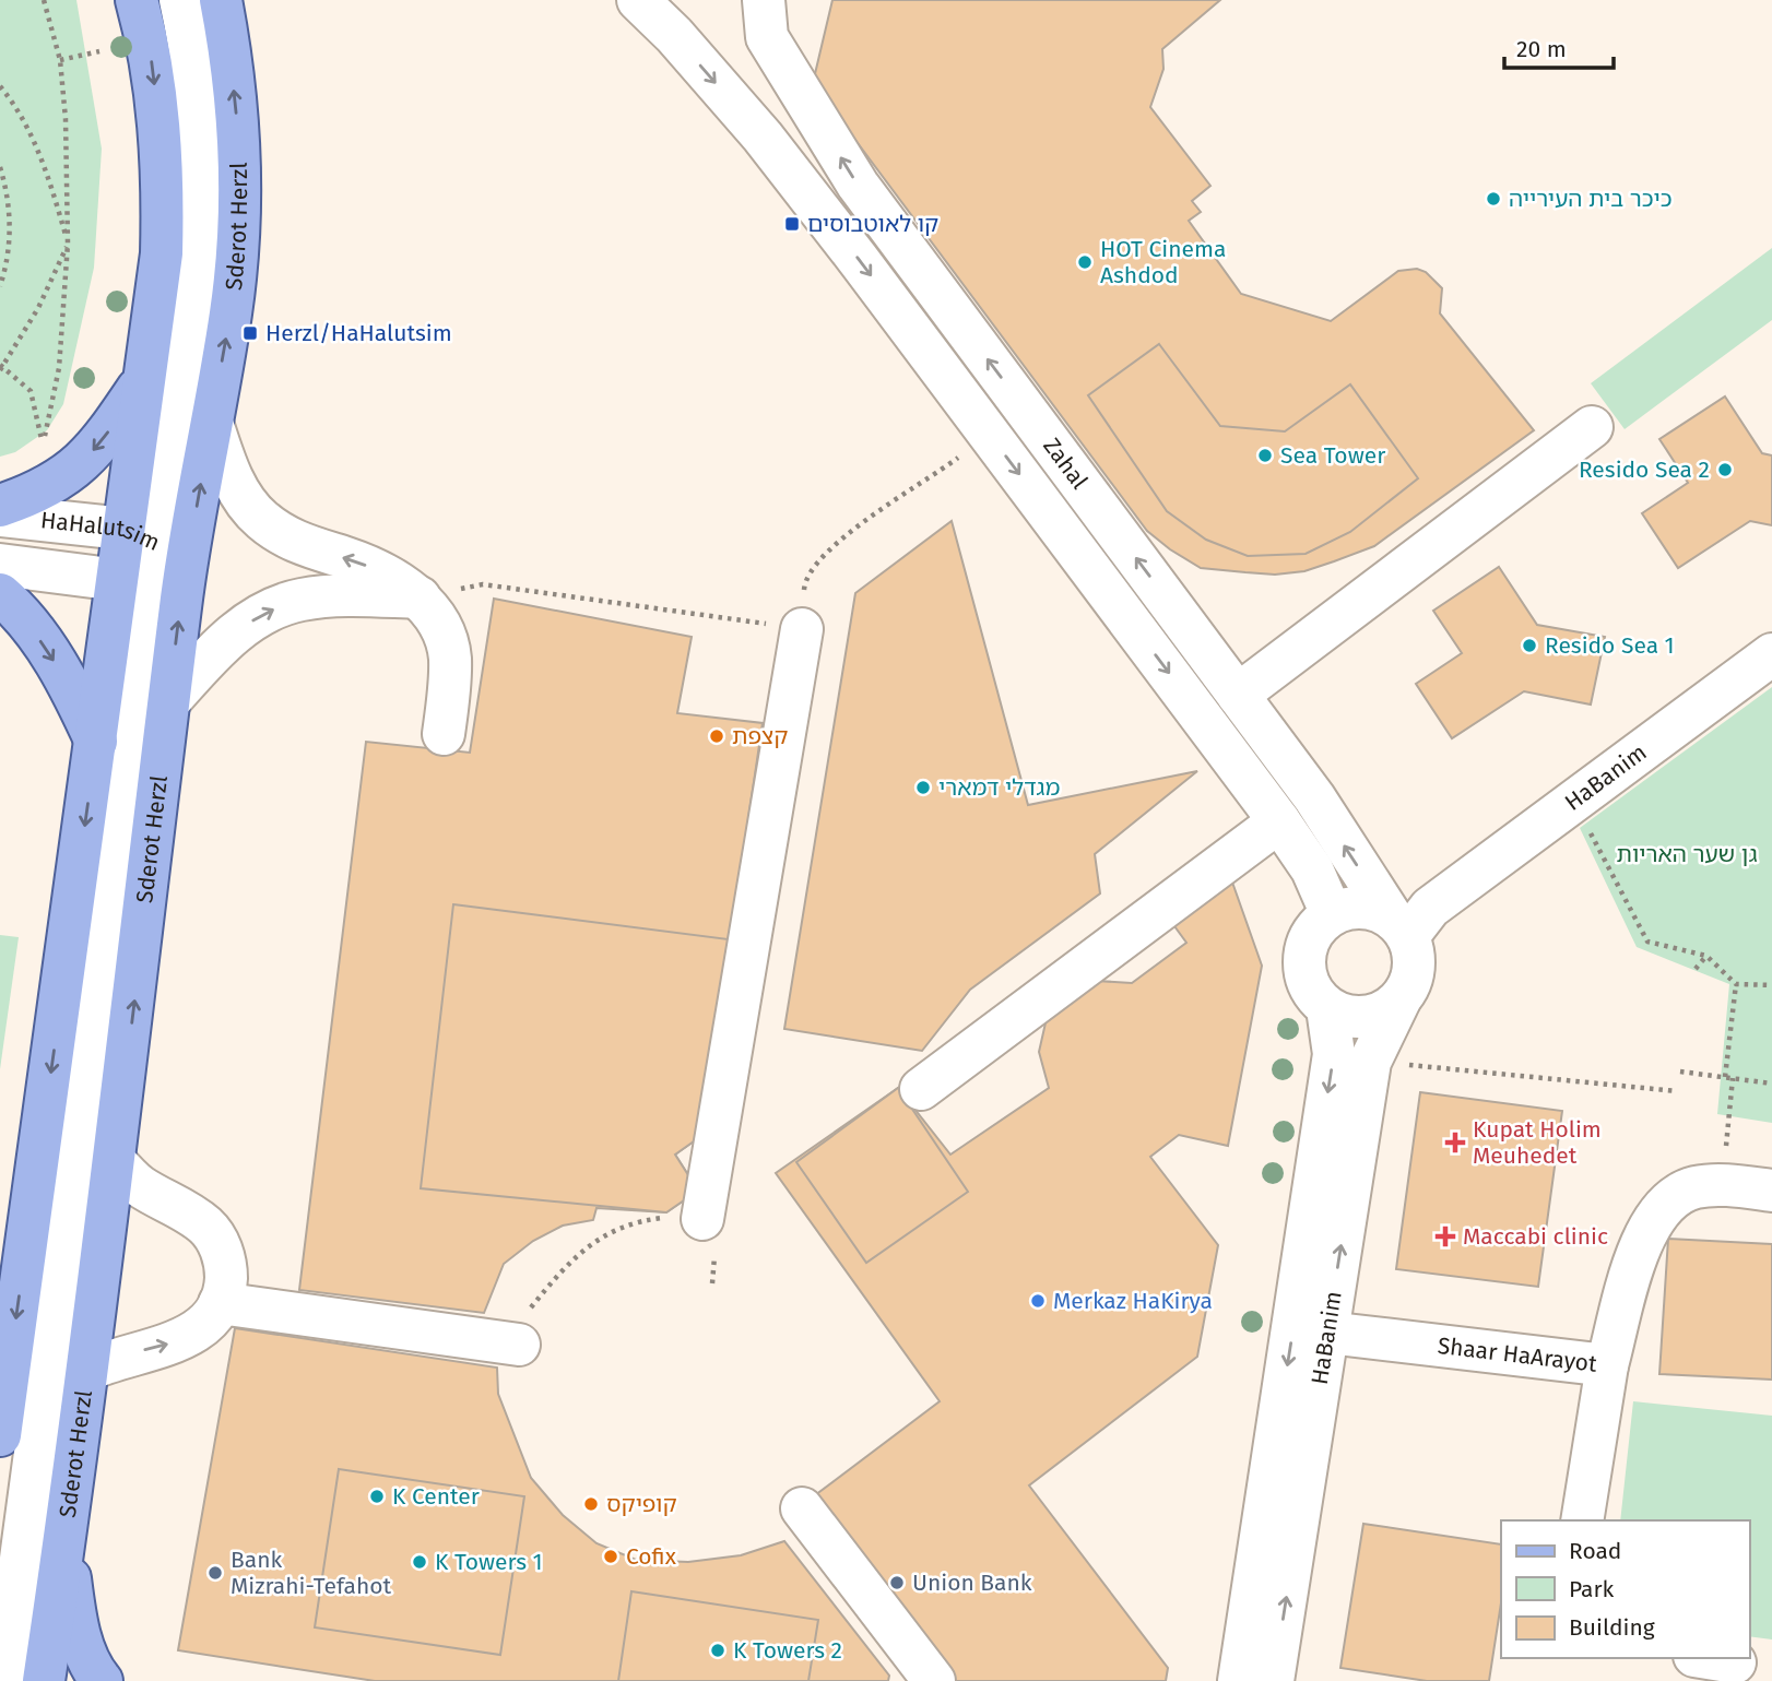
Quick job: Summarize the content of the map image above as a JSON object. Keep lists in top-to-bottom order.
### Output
{
  "streets": {
    "main road": ["Sderot Herzl"],
    "street": [
      "Zahal",
      "HaHalutsim",
      "HaBanim",
      "Shaar HaArayot"
    ]
  },
  "crossings": [
    ["Sderot Herzl", "HaHalutsim"],
    ["Zahal", "HaBanim"],
    ["HaBanim", "Shaar HaArayot"]
  ],
  "parks": ["גן שער האריות"],
  "places": {
    "other": [
      "כיכר בית העירייה",
      "HOT Cinema Ashdod",
      "Sea Tower",
      "Resido Sea 2",
      "Resido Sea 1",
      "קצפת",
      "מגדלי דמארי",
      "Merkaz HaKirya",
      "K Center",
      "קופיקס",
      "Cofix",
      "K Towers 1",
      "Bank Mizrahi-Tefahot",
      "Union Bank",
      "K Towers 2"
    ],
    "transit": ["קו לאוטבוסים", "Herzl/HaHalutsim"],
    "health": ["Kupat Holim Meuhedet", "Maccabi clinic"]
  },
  "legend": ["Road", "Park", "Building"],
  "scale_bar": "20 m"
}
